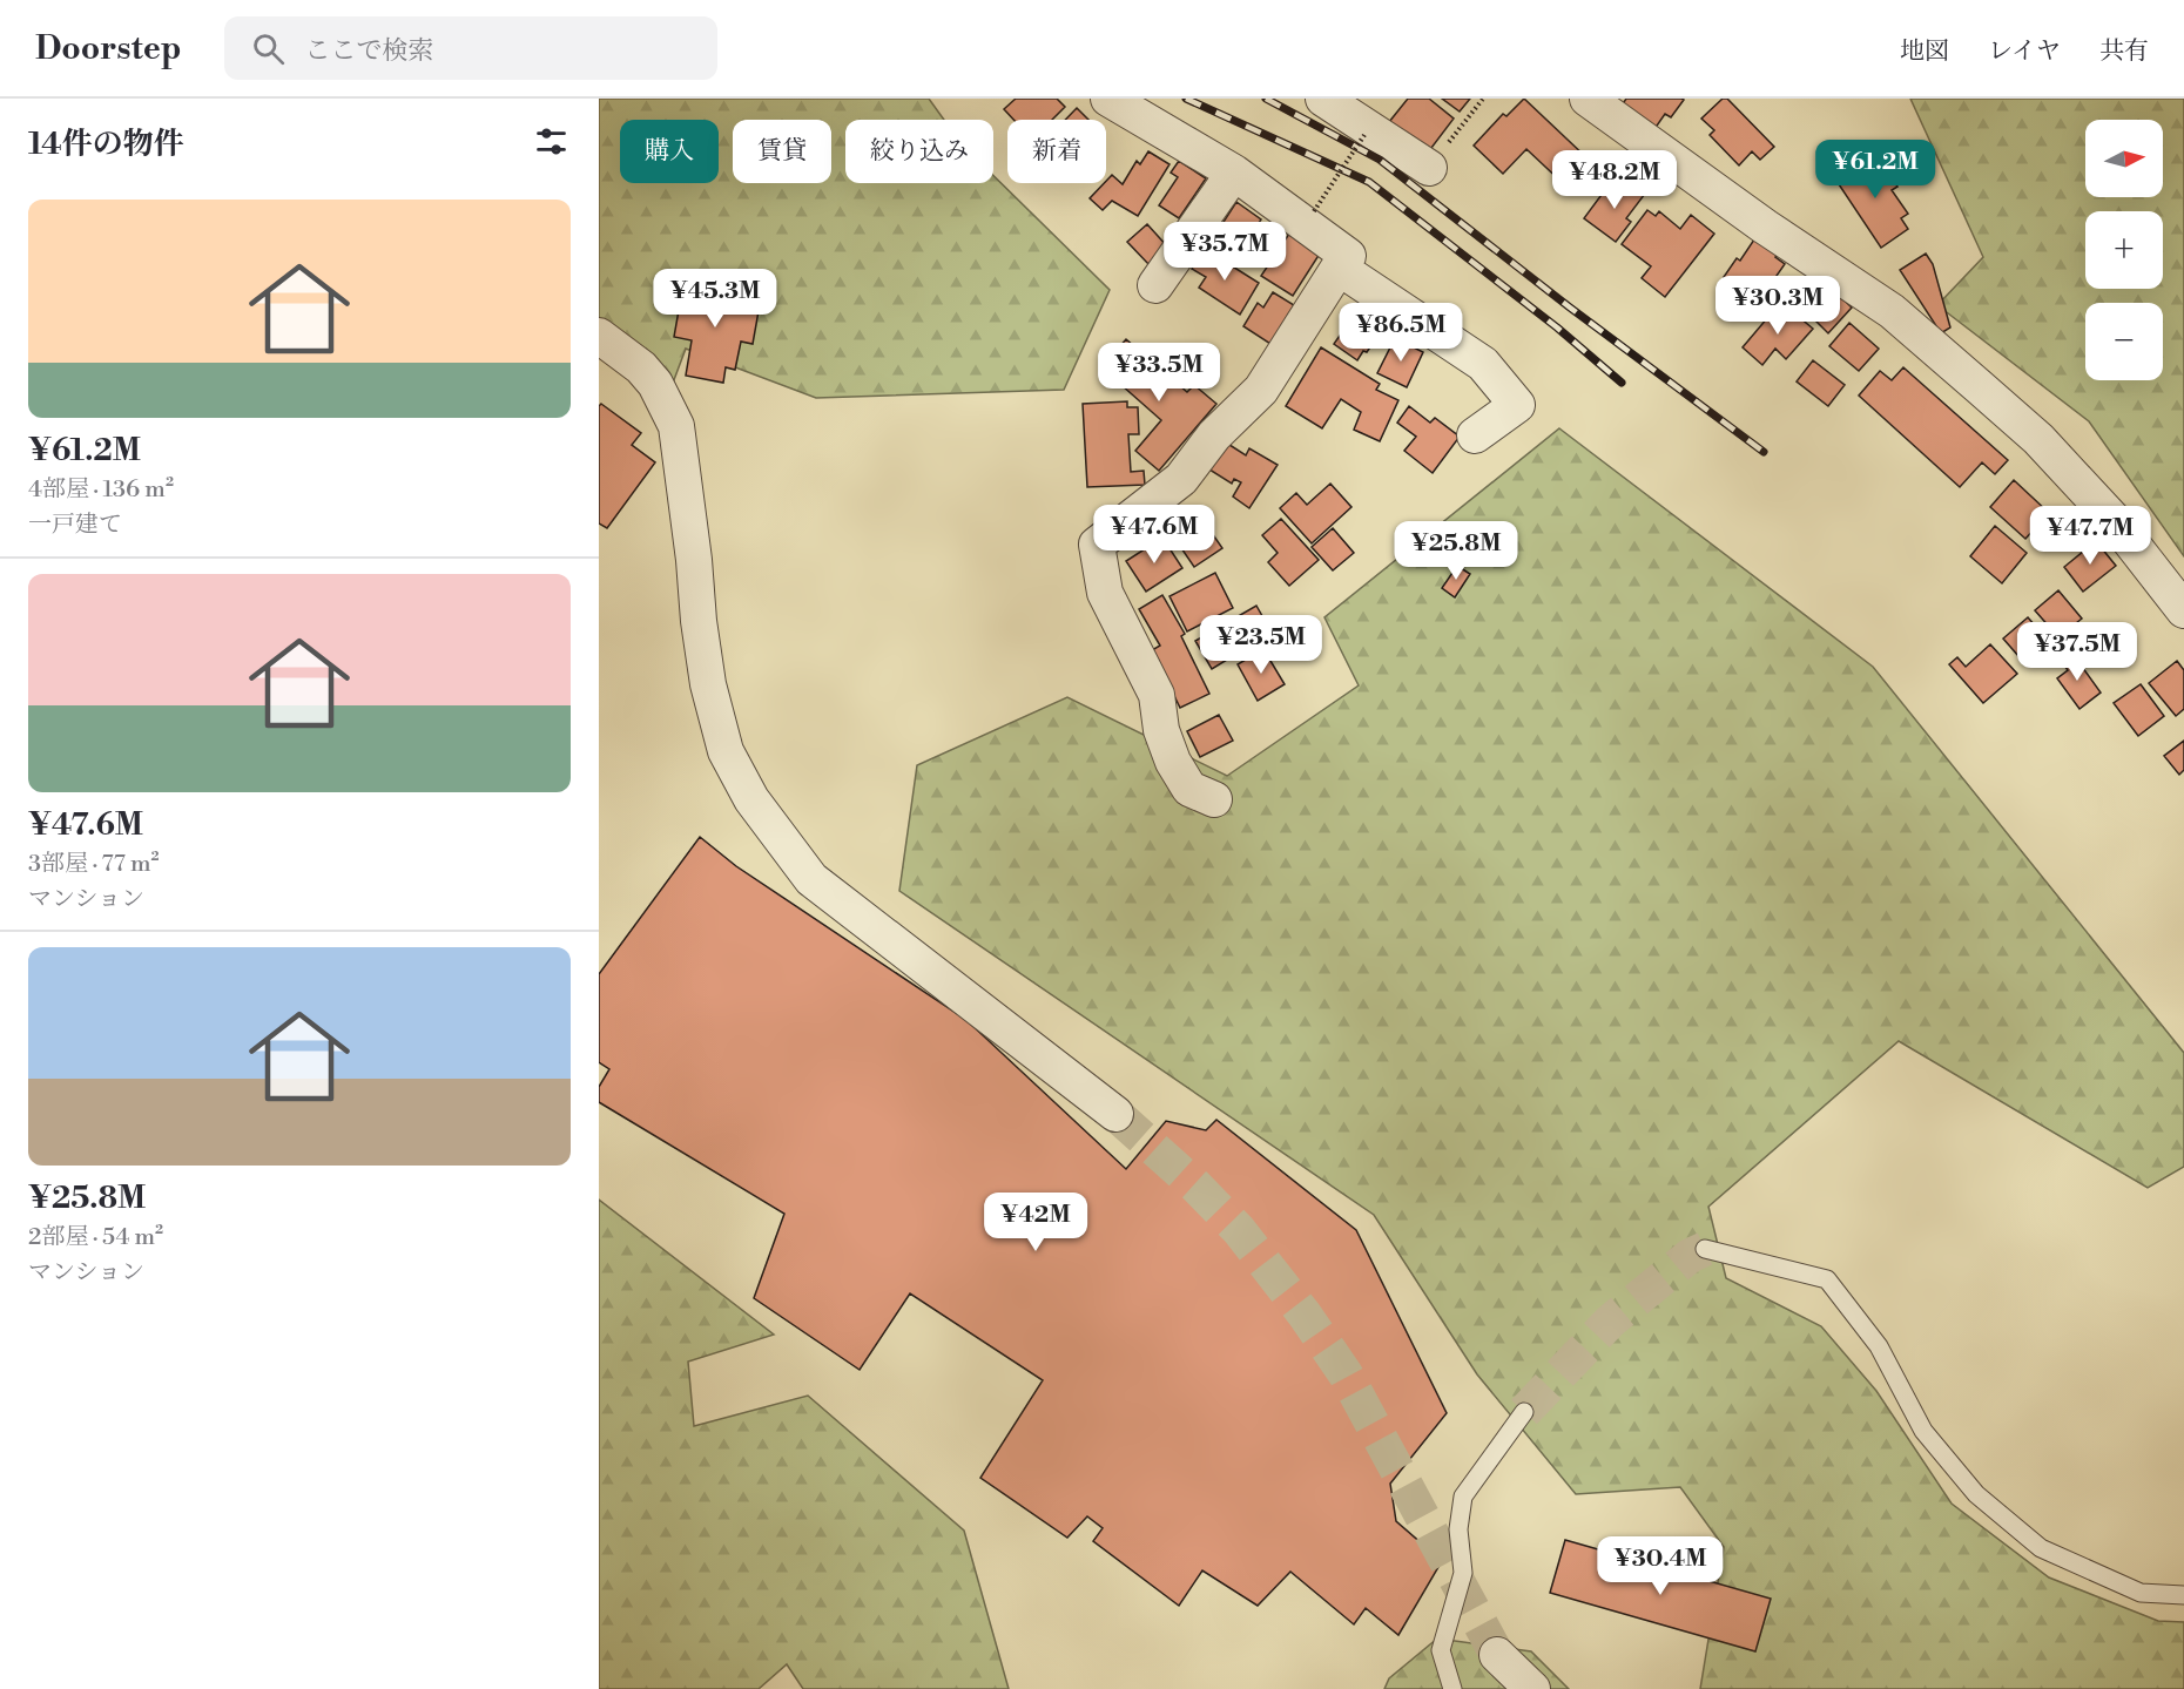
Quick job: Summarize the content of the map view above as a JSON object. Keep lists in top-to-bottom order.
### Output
{
  "north": "right",
  "page": {
    "header": "Doorstep",
    "search": "ここで検索",
    "nav": ["地図", "レイヤ", "共有"],
    "heading": "14件の物件",
    "map_buttons": ["+", "−"],
    "chip": [
      "購入",
      "賃貸",
      "絞り込み",
      "新着"
    ],
    "price": [
      "¥61.2M",
      "¥48.2M",
      "¥35.7M",
      "¥45.3M",
      "¥30.3M",
      "¥86.5M",
      "¥33.5M",
      "¥47.6M",
      "¥47.7M",
      "¥25.8M",
      "¥23.5M",
      "¥37.5M",
      "¥42M",
      "¥30.4M"
    ],
    "list": [
      {
        "name": "¥61.2M",
        "note": "4部屋 · 136 m² · 一戸建て"
      },
      {
        "name": "¥47.6M",
        "note": "3部屋 · 77 m² · マンション"
      },
      {
        "name": "¥25.8M",
        "note": "2部屋 · 54 m² · マンション"
      }
    ]
  }
}
